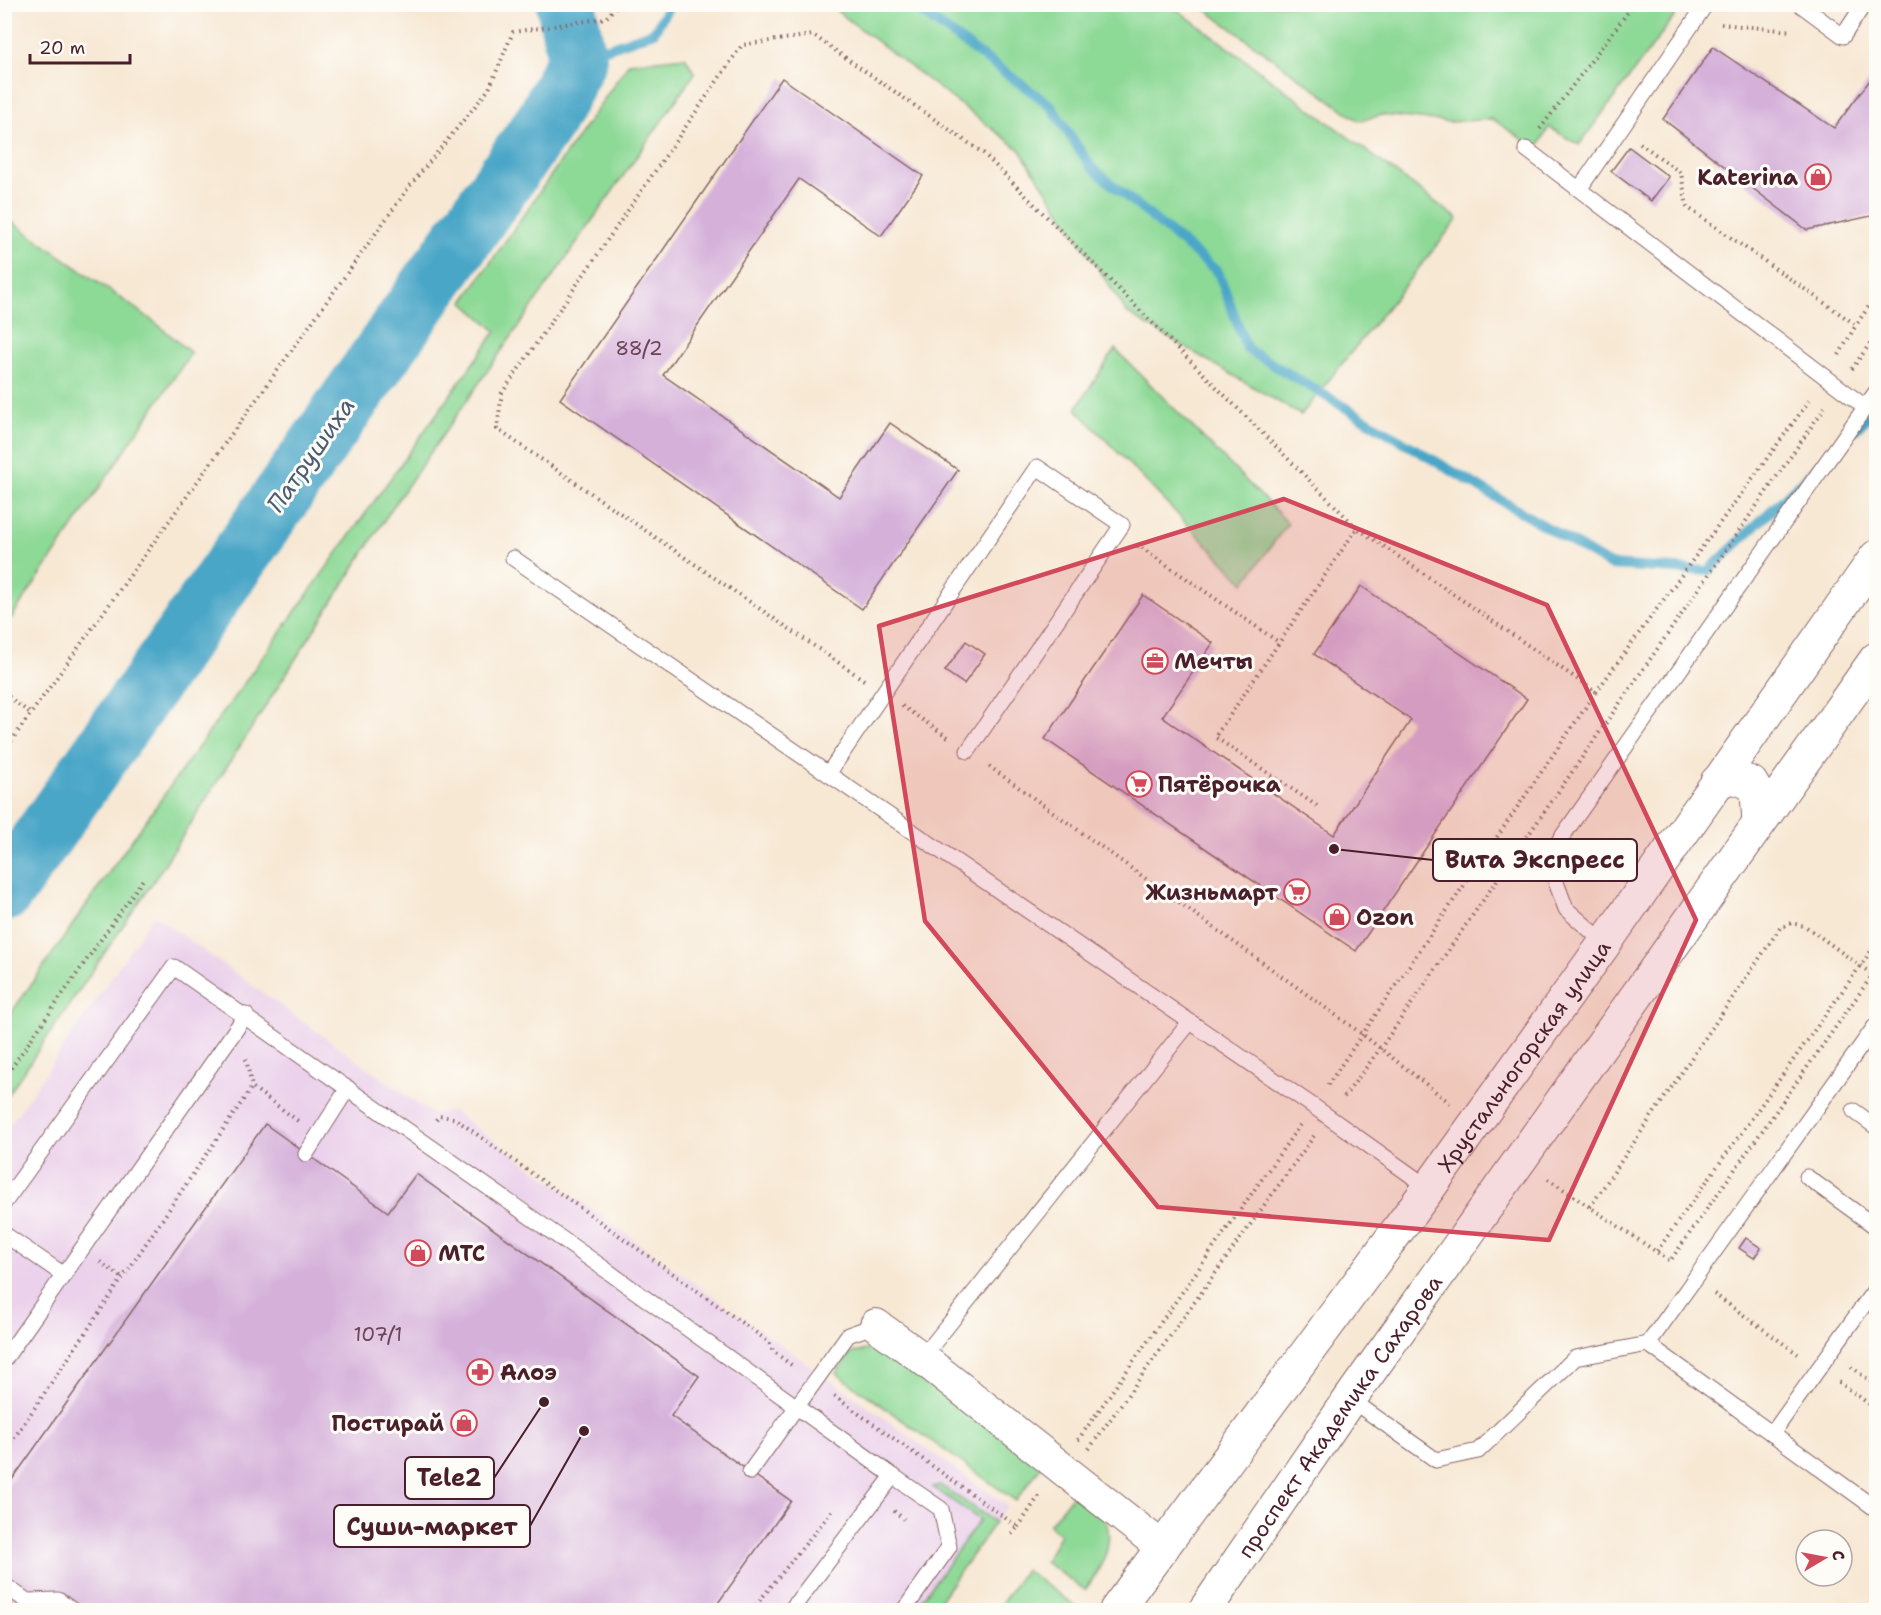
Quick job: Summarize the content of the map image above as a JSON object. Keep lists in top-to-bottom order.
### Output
{
  "streets": {
    "street": ["Хрустальногорская улица", "проспект Академика Сахарова"]
  },
  "water": ["Патрушиха"],
  "places": {
    "shop": [
      "Katerina",
      "Ozon",
      "МТС",
      "Постирай"
    ],
    "office": ["Мечты"],
    "supermarket": ["Пятёрочка", "Жизньмарт"],
    "other": ["Вита Экспресс", "Tele2", "Суши-маркет"],
    "pharmacy": ["Алоэ"]
  },
  "house_numbers": ["88/2", "107/1"],
  "scale_bar": "20 m",
  "north": "right"
}
